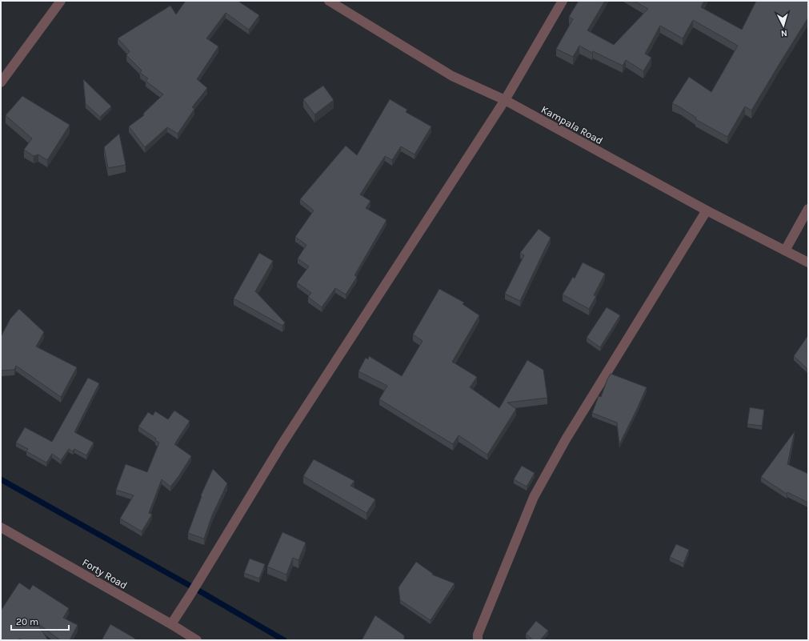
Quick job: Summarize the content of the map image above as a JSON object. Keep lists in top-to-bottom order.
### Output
{
  "streets": {
    "street": ["Kampala Road", "Forty Road"]
  },
  "scale_bar": "20 m",
  "north": "bottom"
}
